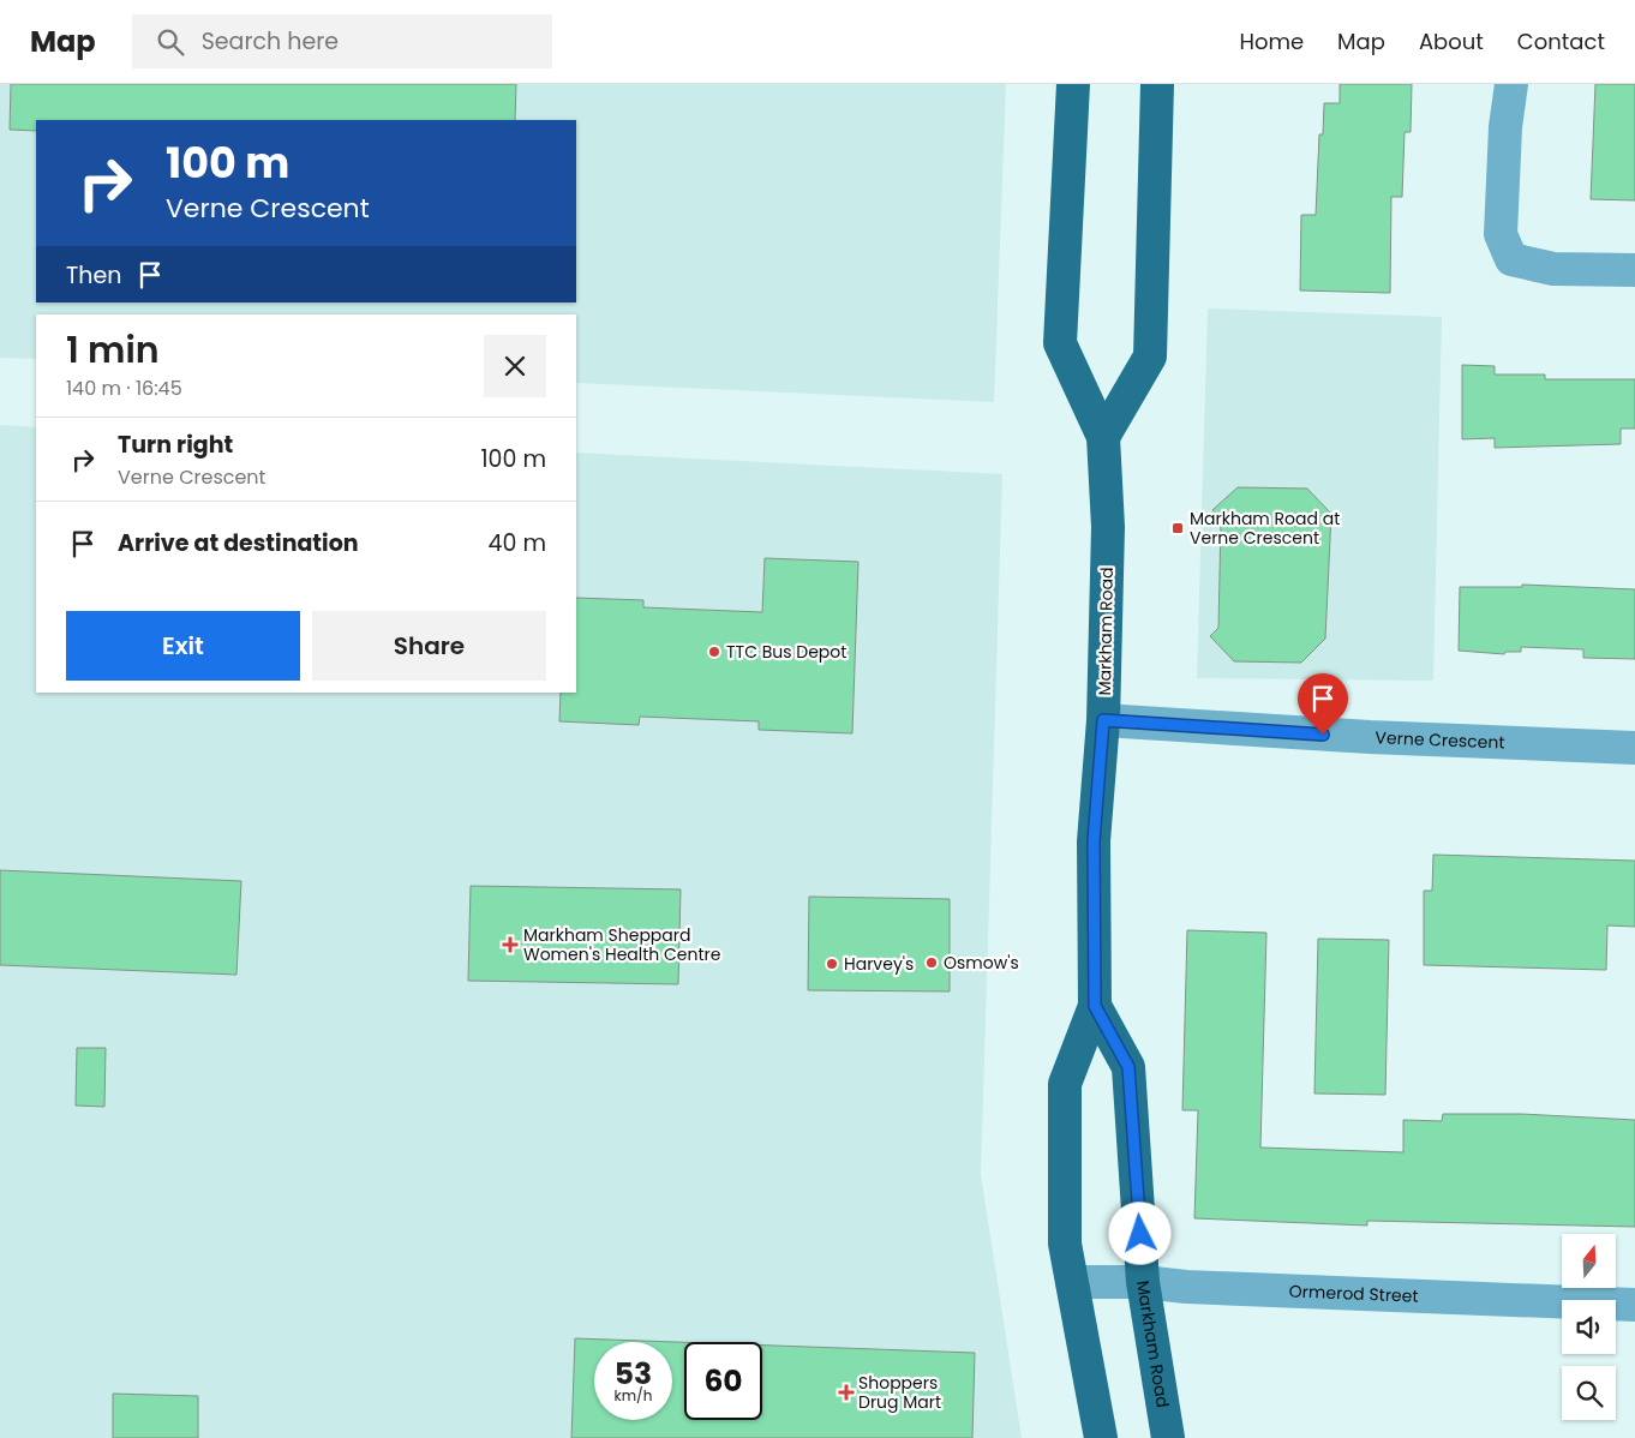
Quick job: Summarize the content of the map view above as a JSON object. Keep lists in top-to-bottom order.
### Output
{
  "streets": {
    "main road": ["Markham Road"],
    "street": ["Verne Crescent", "Ormerod Street"]
  },
  "crossings": [
    ["Markham Road", "Verne Crescent"],
    ["Markham Road", "Ormerod Street"]
  ],
  "places": {
    "transit": ["Markham Road at Verne Crescent"],
    "other": ["TTC Bus Depot", "Osmow's", "Harvey's"],
    "health": ["Markham Sheppard Women's Health Centre", "Shoppers Drug Mart"]
  },
  "north": "top",
  "page": {
    "header": "Map",
    "search": "Search here",
    "nav": [
      "Home",
      "Map",
      "About",
      "Contact"
    ],
    "turn": ["100 m", "Verne Crescent"],
    "then": "Then",
    "heading": ["1 min", "140 m · 16:45"],
    "list": [
      {
        "name": "Turn right",
        "note": "Verne Crescent",
        "value": "100 m"
      },
      {
        "name": "Arrive at destination",
        "value": "40 m"
      }
    ],
    "buttons": ["Exit", "Share"],
    "speed": "53 km/h",
    "limit": "60"
  }
}
